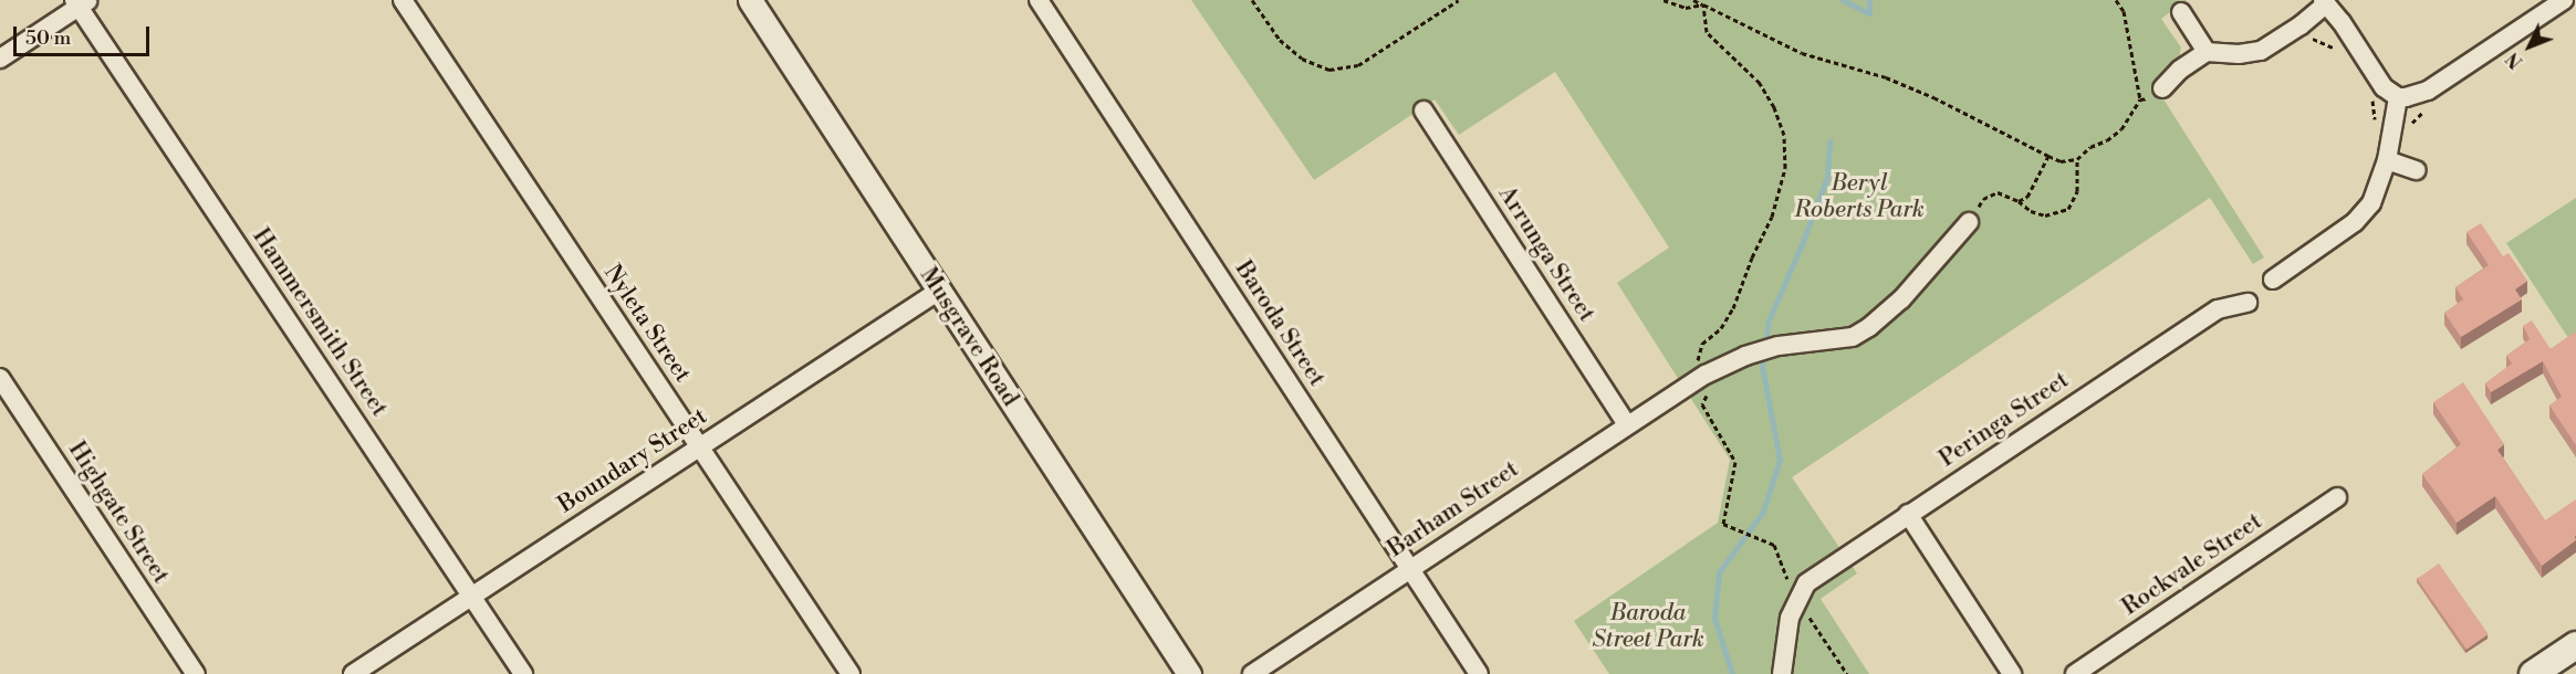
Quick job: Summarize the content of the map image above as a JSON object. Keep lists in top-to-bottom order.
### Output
{
  "streets": {
    "street": [
      "Arrunga Street",
      "Hammersmith Street",
      "Nyleta Street",
      "Baroda Street",
      "Musgrave Road",
      "Peringa Street",
      "Boundary Street",
      "Barham Street",
      "Highgate Street",
      "Rockvale Street"
    ]
  },
  "crossings": [
    ["Arrunga Street", "Barham Street"],
    ["Hammersmith Street", "Boundary Street"],
    ["Nyleta Street", "Boundary Street"],
    ["Baroda Street", "Barham Street"],
    ["Musgrave Road", "Boundary Street"]
  ],
  "parks": ["Beryl Roberts Park", "Baroda Street Park"],
  "scale_bar": "50 m",
  "north": "bottom left"
}
